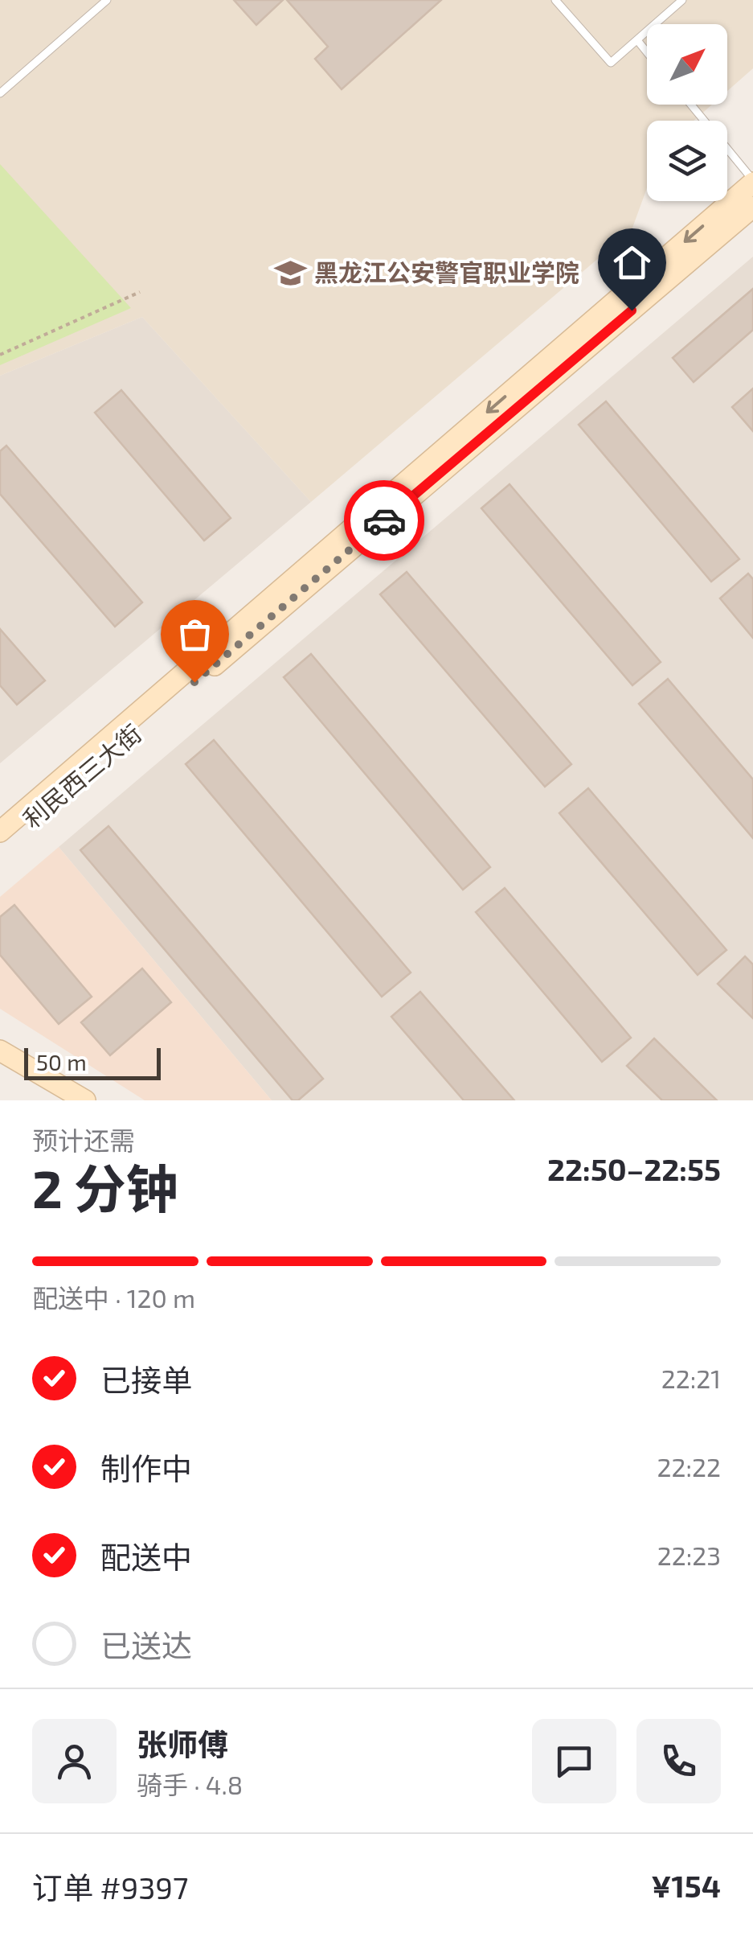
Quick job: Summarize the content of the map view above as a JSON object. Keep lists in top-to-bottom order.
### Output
{
  "streets": {
    "main road": ["利民西三大街"]
  },
  "places": {
    "school or university": ["黑龙江公安警官职业学院"]
  },
  "scale_bar": "50 m",
  "north": "top right",
  "page": {
    "scale": "50 m",
    "heading": ["2 分钟", "预计还需", "22:50–22:55"],
    "panel": [
      "张师傅",
      "骑手 · 4.8",
      "订单 #9397",
      "¥154"
    ],
    "bar": "配送中 · 120 m",
    "list": [
      ["已接单", "22:21"],
      ["制作中", "22:22"],
      ["配送中", "22:23"],
      "已送达"
    ]
  }
}
